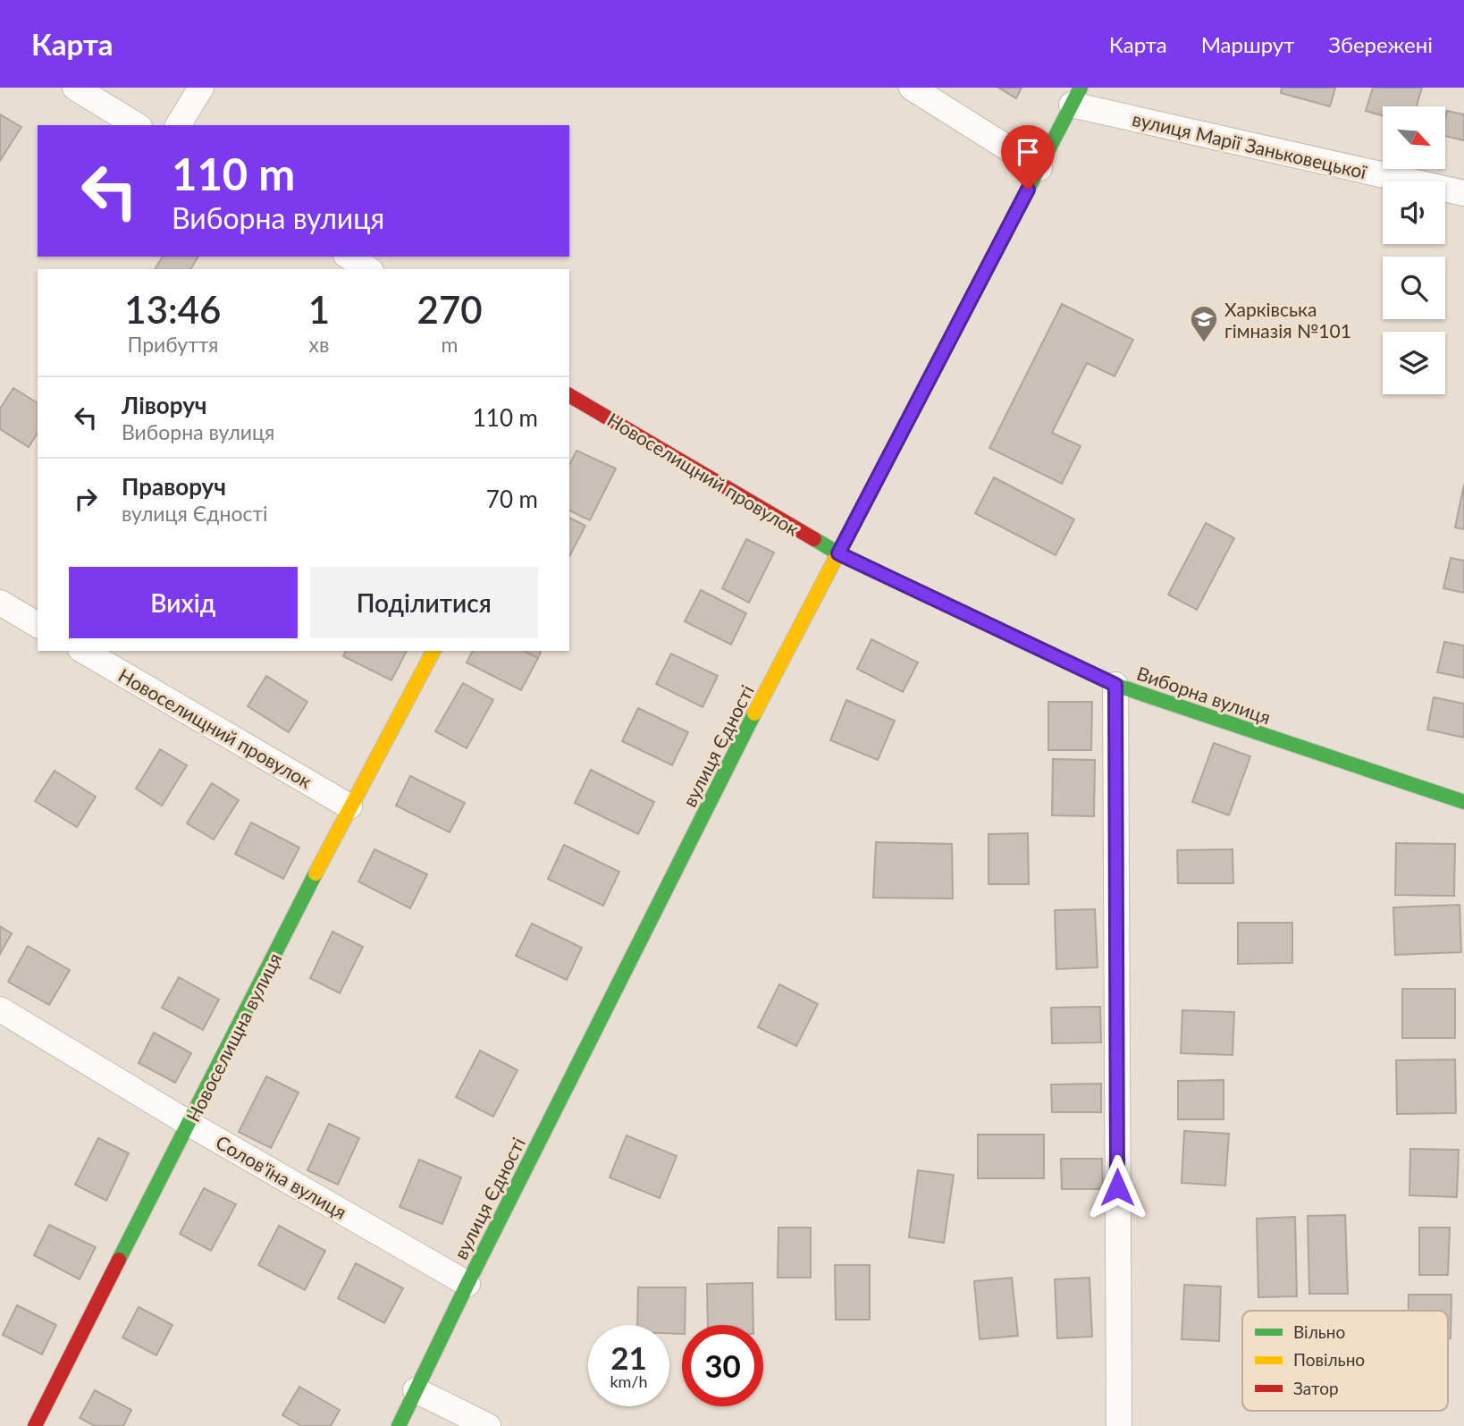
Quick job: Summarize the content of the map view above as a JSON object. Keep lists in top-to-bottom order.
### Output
{
  "streets": {
    "street": [
      "вулиця Марії Заньковецької",
      "Новоселищний провулок",
      "Виборна вулиця",
      "вулиця Єдності",
      "Новоселищна вулиця",
      "Солов'їна вулиця"
    ]
  },
  "crossings": [
    ["вулиця Марії Заньковецької", "вулиця Єдності"],
    ["Новоселищний провулок", "Виборна вулиця"],
    ["Новоселищний провулок", "вулиця Єдності"],
    ["Новоселищний провулок", "Новоселищна вулиця"],
    ["Виборна вулиця", "вулиця Єдності"],
    ["вулиця Єдності", "Солов'їна вулиця"],
    ["Новоселищна вулиця", "Солов'їна вулиця"]
  ],
  "places": {
    "school or university": ["Харківська гімназія №101"]
  },
  "legend": ["Вільно", "Повільно", "Затор"],
  "north": "bottom right",
  "page": {
    "header": "Карта",
    "nav": ["Карта", "Маршрут", "Збережені"],
    "turn": ["110 m", "Виборна вулиця"],
    "eta": [
      "13:46",
      "Прибуття",
      "1",
      "хв",
      "270",
      "m"
    ],
    "list": [
      {
        "name": "Ліворуч",
        "note": "Виборна вулиця",
        "value": "110 m"
      },
      {
        "name": "Праворуч",
        "note": "вулиця Єдності",
        "value": "70 m"
      }
    ],
    "buttons": ["Вихід", "Поділитися"],
    "speed": "21 km/h",
    "limit": "30"
  }
}
